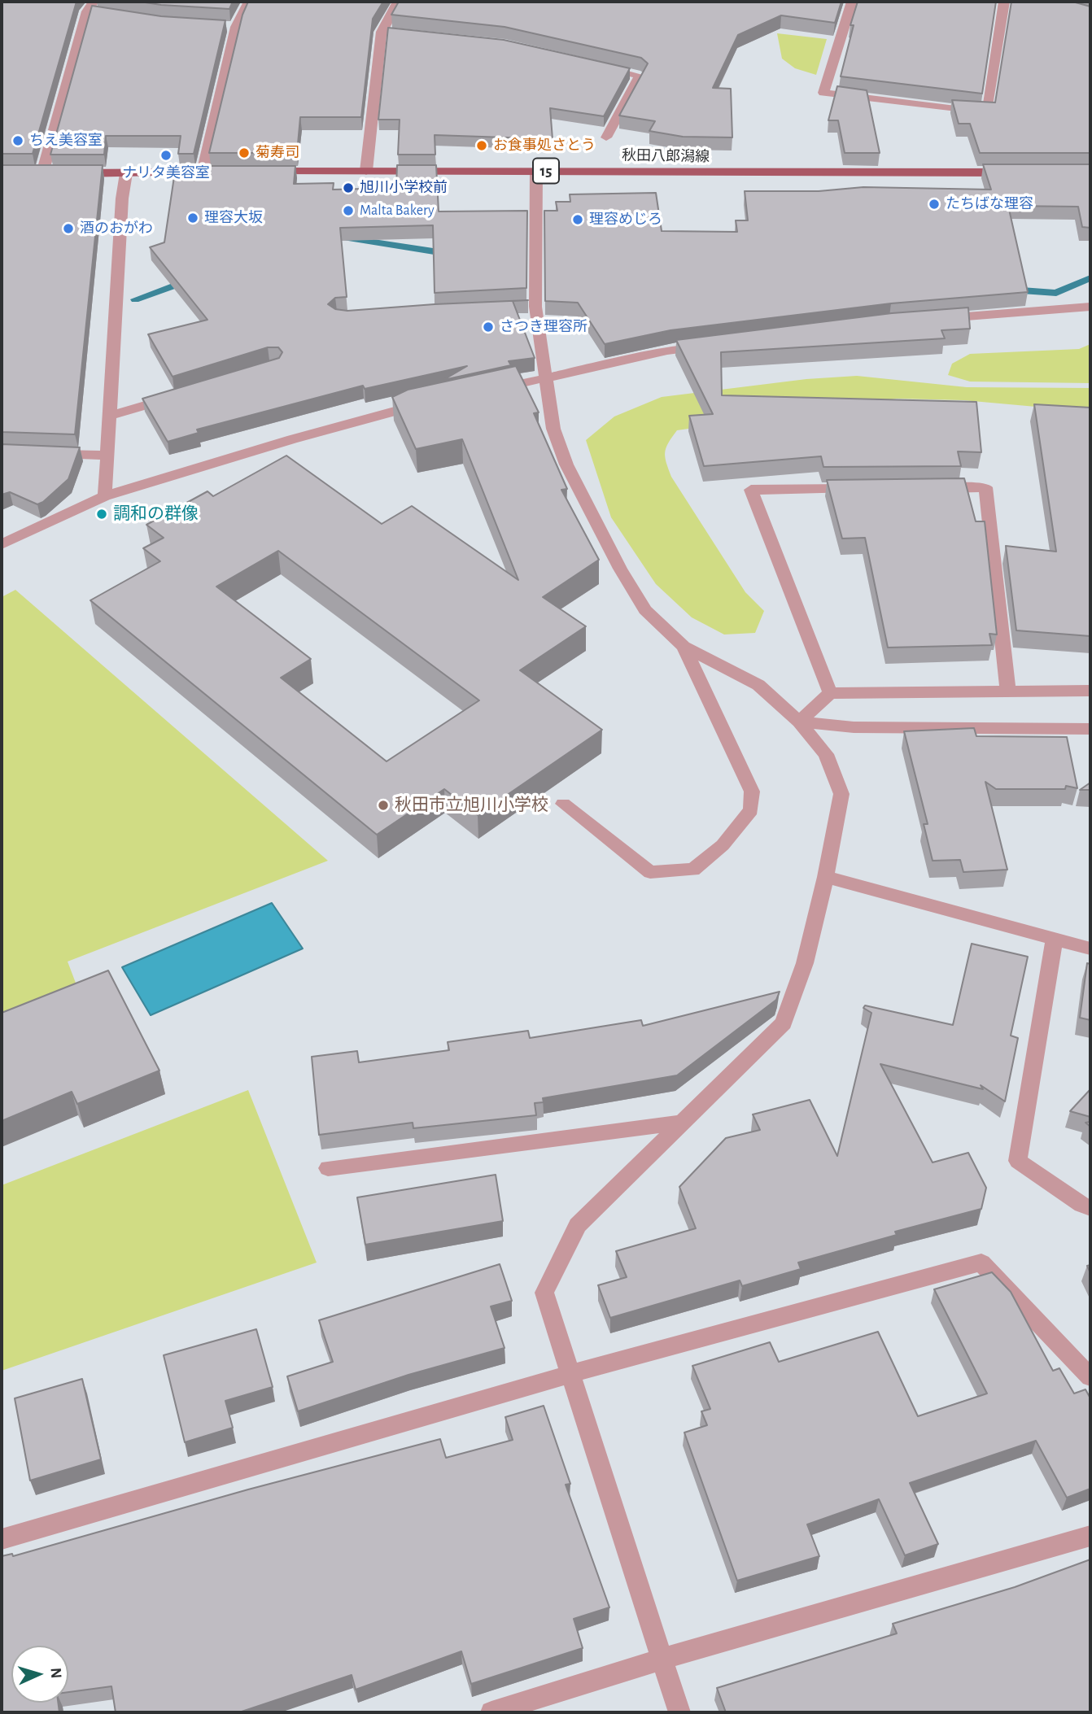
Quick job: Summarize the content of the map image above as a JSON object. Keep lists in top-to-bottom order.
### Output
{
  "streets": {
    "main road": ["秋田八郎潟線", "15"]
  },
  "places": [
    "ちえ美容室",
    "お食事処さとう",
    "菊寿司",
    "ナリタ美容室",
    "旭川小学校前",
    "たちばな理容",
    "Malta Bakery",
    "理容大坂",
    "理容めじろ",
    "酒のおがわ",
    "さつき理容所",
    "調和の群像",
    "秋田市立旭川小学校"
  ],
  "north": "right"
}
